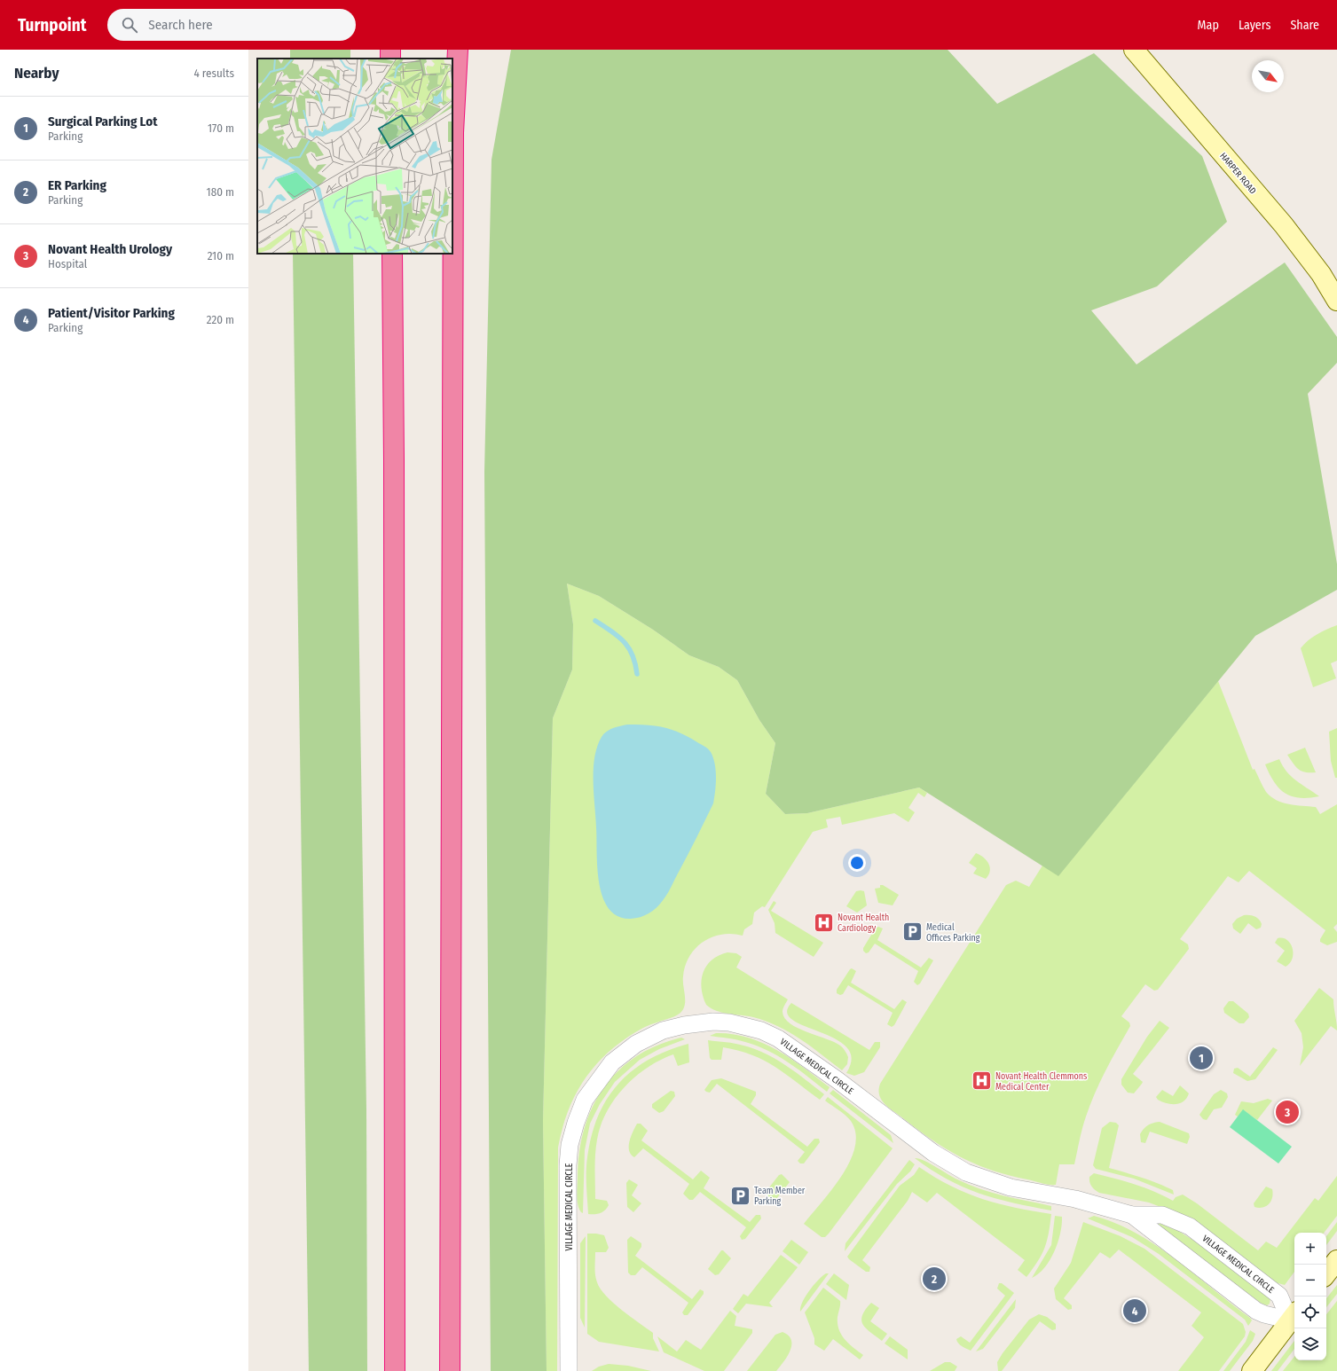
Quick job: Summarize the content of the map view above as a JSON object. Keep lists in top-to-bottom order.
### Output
{
  "streets": {
    "main road": ["HARPER ROAD"],
    "street": ["VILLAGE MEDICAL CIRCLE"]
  },
  "places": {
    "hospital": ["Novant Health Cardiology", "Novant Health Clemmons Medical Center"],
    "parking": ["Medical Offices Parking", "Team Member Parking"]
  },
  "north": "bottom right",
  "page": {
    "header": "Turnpoint",
    "search": "Search here",
    "nav": ["Map", "Layers", "Share"],
    "heading": ["Nearby", "4 results"],
    "list": [
      {
        "mark": "1",
        "name": "Surgical Parking Lot",
        "note": "Parking",
        "value": "170 m"
      },
      {
        "mark": "2",
        "name": "ER Parking",
        "note": "Parking",
        "value": "180 m"
      },
      {
        "mark": "3",
        "name": "Novant Health Urology",
        "note": "Hospital",
        "value": "210 m"
      },
      {
        "mark": "4",
        "name": "Patient/Visitor Parking",
        "note": "Parking",
        "value": "220 m"
      }
    ],
    "pins": [
      "1",
      "3",
      "2",
      "4"
    ],
    "map_buttons": ["+", "−"]
  }
}
